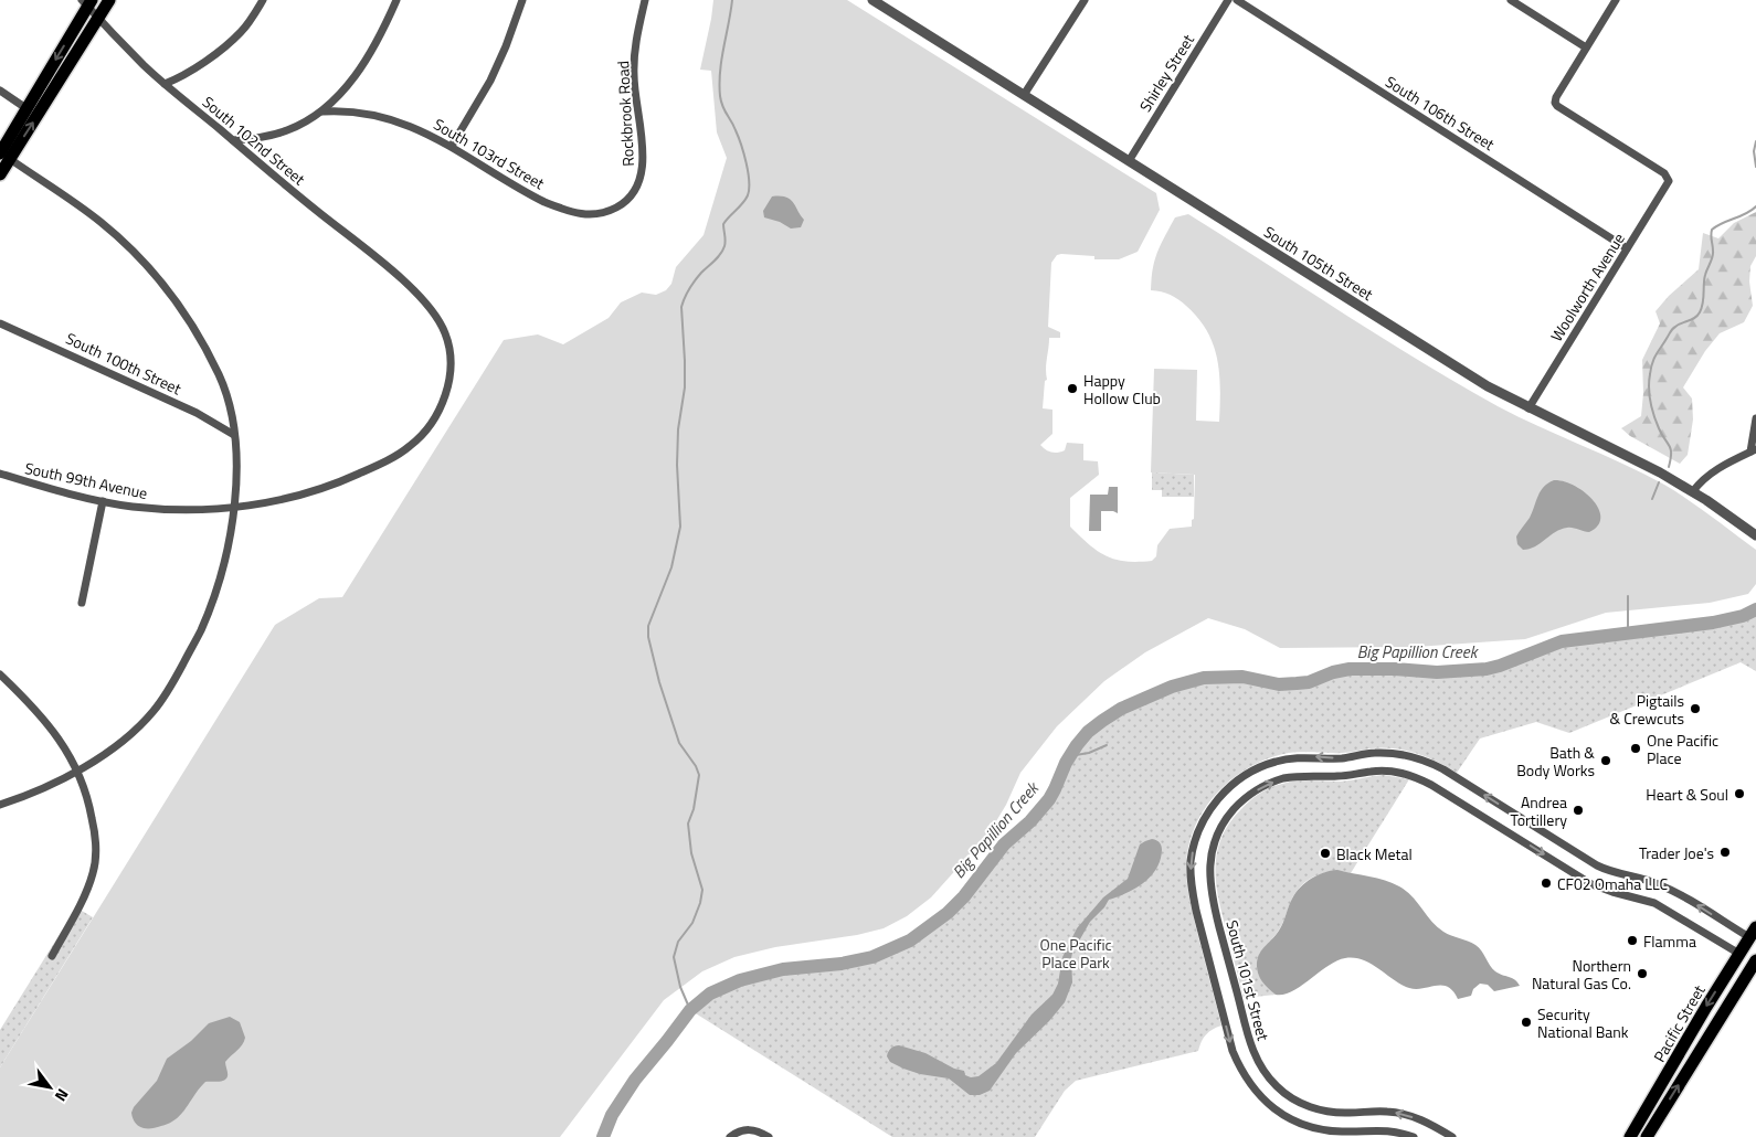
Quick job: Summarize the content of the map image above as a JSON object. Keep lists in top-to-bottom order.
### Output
{
  "streets": {
    "main road": ["Pacific Street"],
    "street": [
      "Shirley Street",
      "South 106th Street",
      "Rockbrook Road",
      "South 102nd Street",
      "South 103rd Street",
      "South 105th Street",
      "Woolworth Avenue",
      "South 100th Street",
      "South 99th Avenue",
      "South 101st Street"
    ]
  },
  "crossings": [
    ["Shirley Street", "South 105th Street"],
    ["South 106th Street", "Woolworth Avenue"],
    ["Rockbrook Road", "South 103rd Street"],
    ["South 102nd Street", "South 99th Avenue"],
    ["South 105th Street", "Woolworth Avenue"],
    ["South 101st Street", "Pacific Street"]
  ],
  "water": ["Big Papillion Creek"],
  "parks": ["One Pacific Place Park"],
  "places": [
    "Happy Hollow Club",
    "Pigtails & Crewcuts",
    "One Pacific Place",
    "Bath & Body Works",
    "Heart & Soul",
    "Andrea Tortillery",
    "Trader Joe's",
    "Black Metal",
    "CF02 Omaha LLC",
    "Flamma",
    "Northern Natural Gas Co.",
    "Security National Bank"
  ],
  "north": "bottom right"
}
